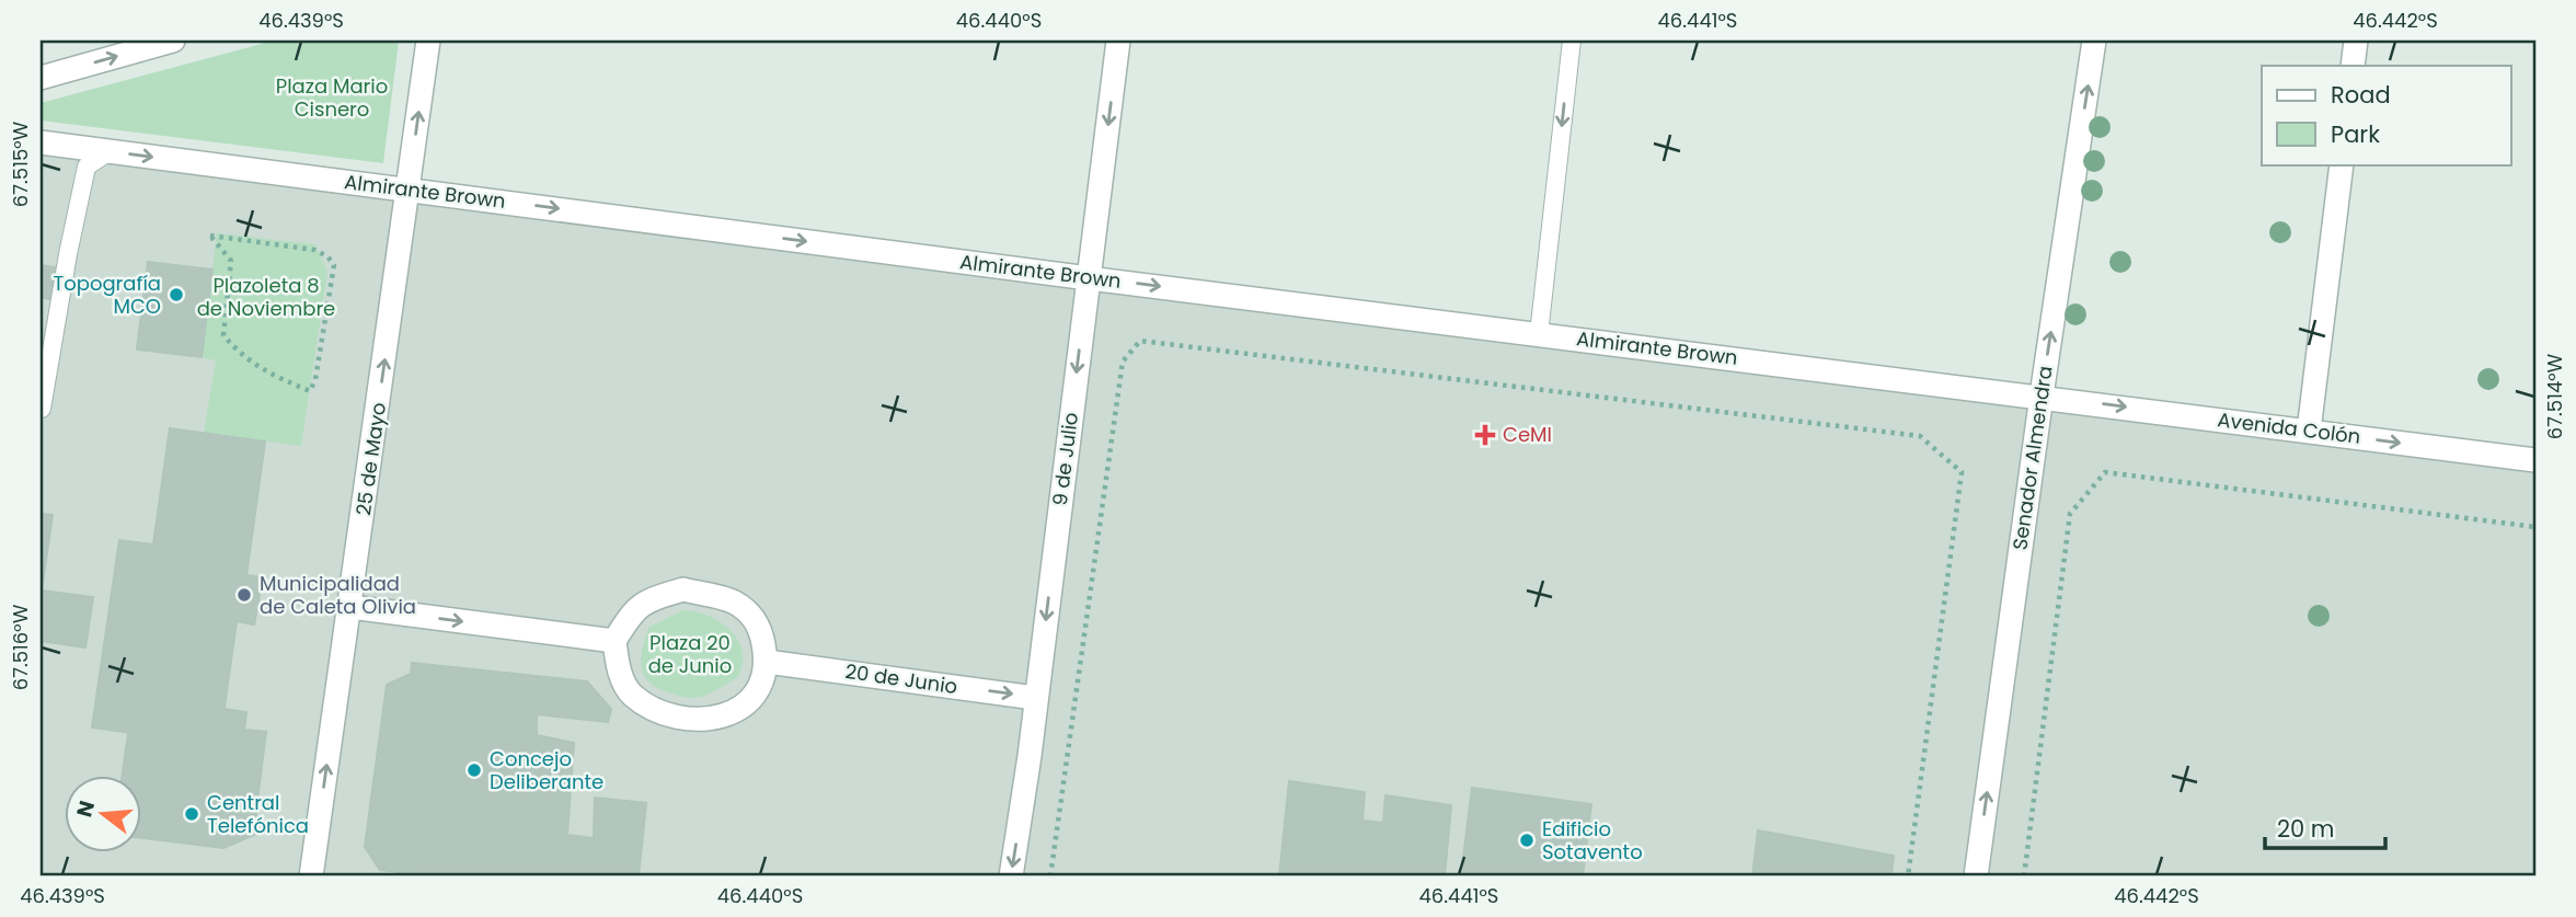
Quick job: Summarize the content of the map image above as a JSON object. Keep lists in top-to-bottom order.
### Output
{
  "streets": {
    "street": [
      "Almirante Brown",
      "Avenida Colón",
      "Senador Almendra",
      "25 de Mayo",
      "9 de Julio",
      "20 de Junio"
    ]
  },
  "crossings": [
    ["Almirante Brown", "Avenida Colón"],
    ["Almirante Brown", "Senador Almendra"],
    ["Almirante Brown", "25 de Mayo"],
    ["Almirante Brown", "9 de Julio"],
    ["Avenida Colón", "Senador Almendra"],
    ["9 de Julio", "20 de Junio"]
  ],
  "one_way": [
    "Almirante Brown",
    "Avenida Colón",
    "Senador Almendra",
    "25 de Mayo",
    "9 de Julio",
    "20 de Junio"
  ],
  "parks": ["Plaza Mario Cisnero", "Plazoleta 8 de Noviembre", "Plaza 20 de Junio"],
  "places": {
    "other": [
      "Topografía MCO",
      "Municipalidad de Caleta Olivia",
      "Concejo Deliberante",
      "Central Telefónica",
      "Edificio Sotavento"
    ],
    "health": ["CeMI"]
  },
  "legend": ["Road", "Park"],
  "scale_bar": "20 m",
  "north": "left",
  "coordinates": [
    "46.439°S",
    "46.440°S",
    "46.441°S",
    "46.442°S",
    "67.515°W",
    "67.514°W",
    "67.516°W"
  ]
}
